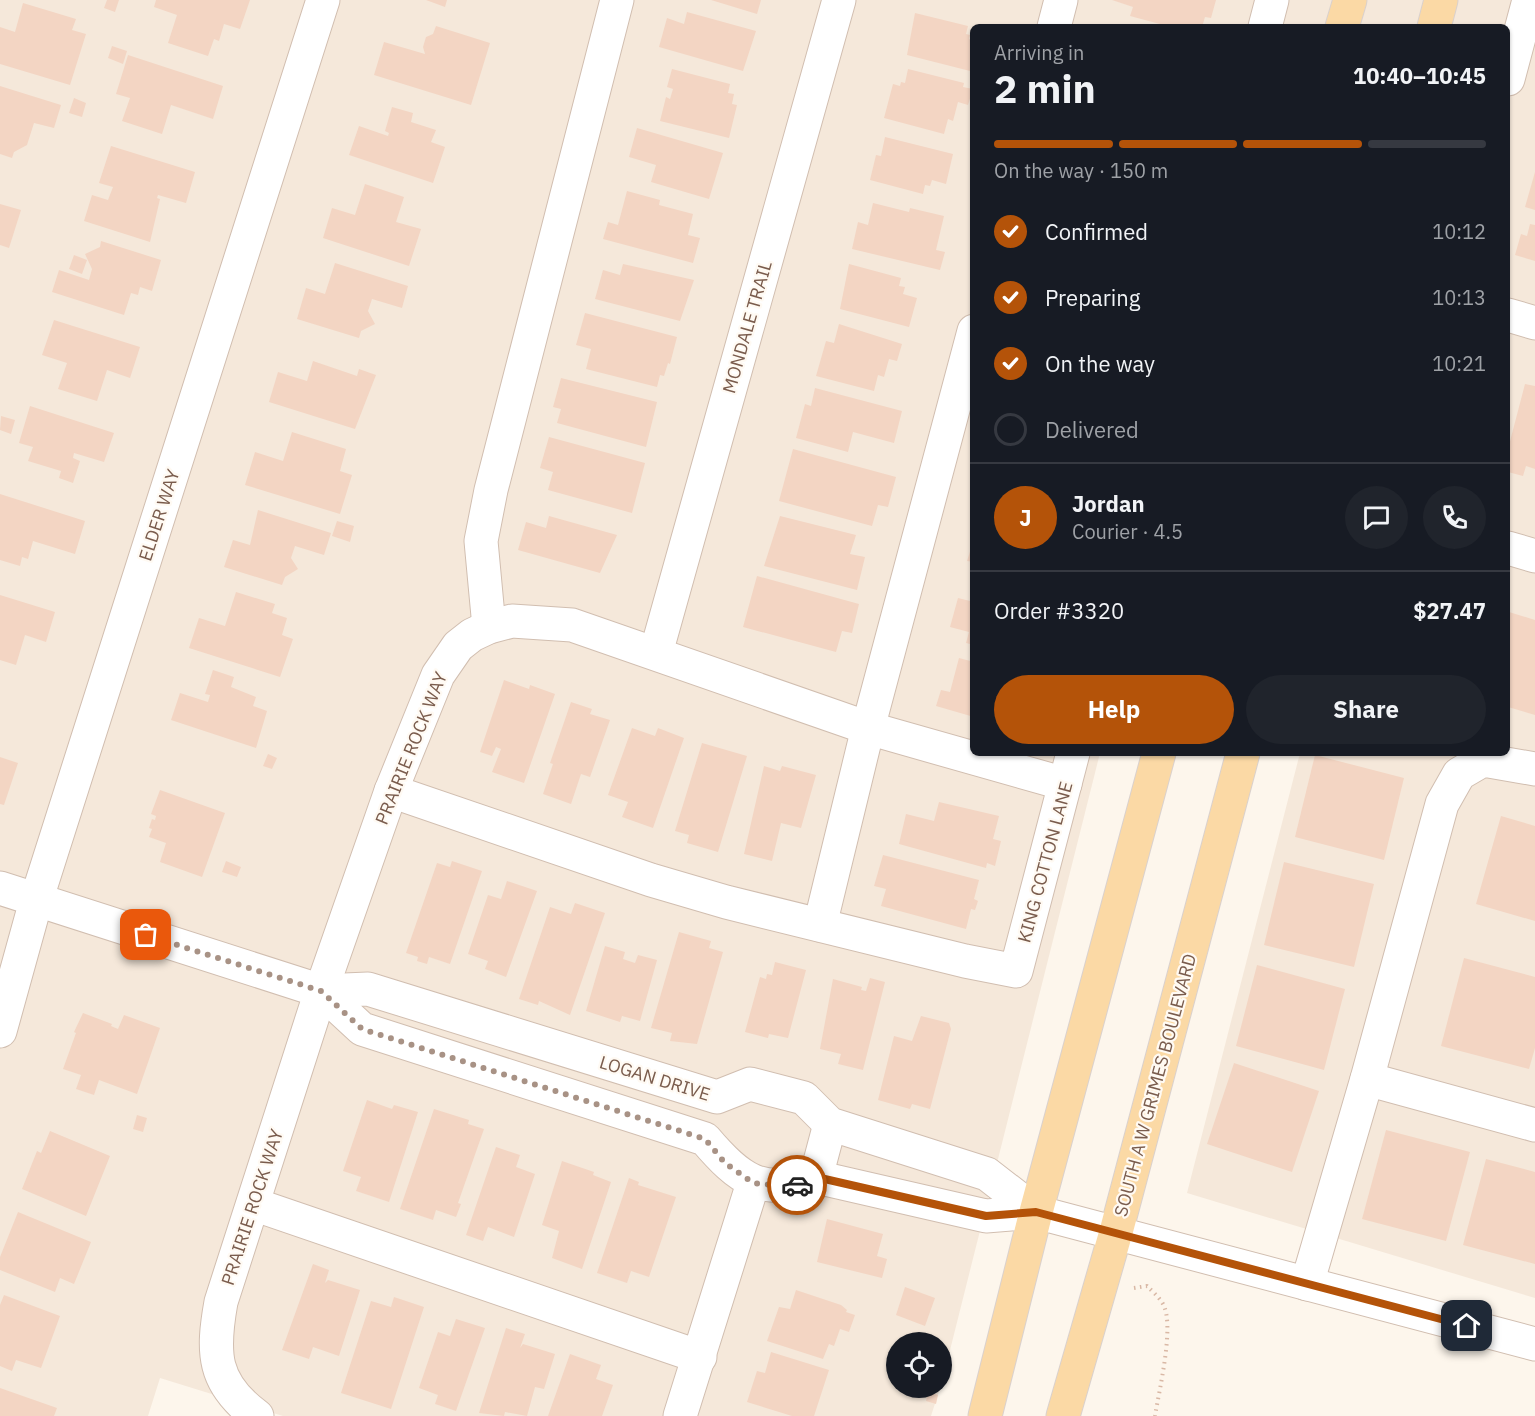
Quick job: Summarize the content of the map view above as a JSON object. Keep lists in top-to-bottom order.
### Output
{
  "streets": {
    "main road": ["SOUTH A W GRIMES BOULEVARD"],
    "street": [
      "MONDALE TRAIL",
      "ELDER WAY",
      "PRAIRIE ROCK WAY",
      "KING COTTON LANE",
      "LOGAN DRIVE"
    ]
  },
  "crossings": [
    ["MONDALE TRAIL", "PRAIRIE ROCK WAY"],
    ["ELDER WAY", "LOGAN DRIVE"],
    ["PRAIRIE ROCK WAY", "KING COTTON LANE"],
    ["PRAIRIE ROCK WAY", "LOGAN DRIVE"],
    ["LOGAN DRIVE", "SOUTH A W GRIMES BOULEVARD"]
  ],
  "page": {
    "heading": ["2 min", "Arriving in", "10:40–10:45"],
    "panel": [
      "Jordan",
      "Courier · 4.5",
      "Order #3320",
      "$27.47"
    ],
    "bar": "On the way · 150 m",
    "list": [
      ["Confirmed", "10:12"],
      ["Preparing", "10:13"],
      ["On the way", "10:21"],
      "Delivered"
    ],
    "round": "J",
    "buttons": ["Help", "Share"]
  }
}
